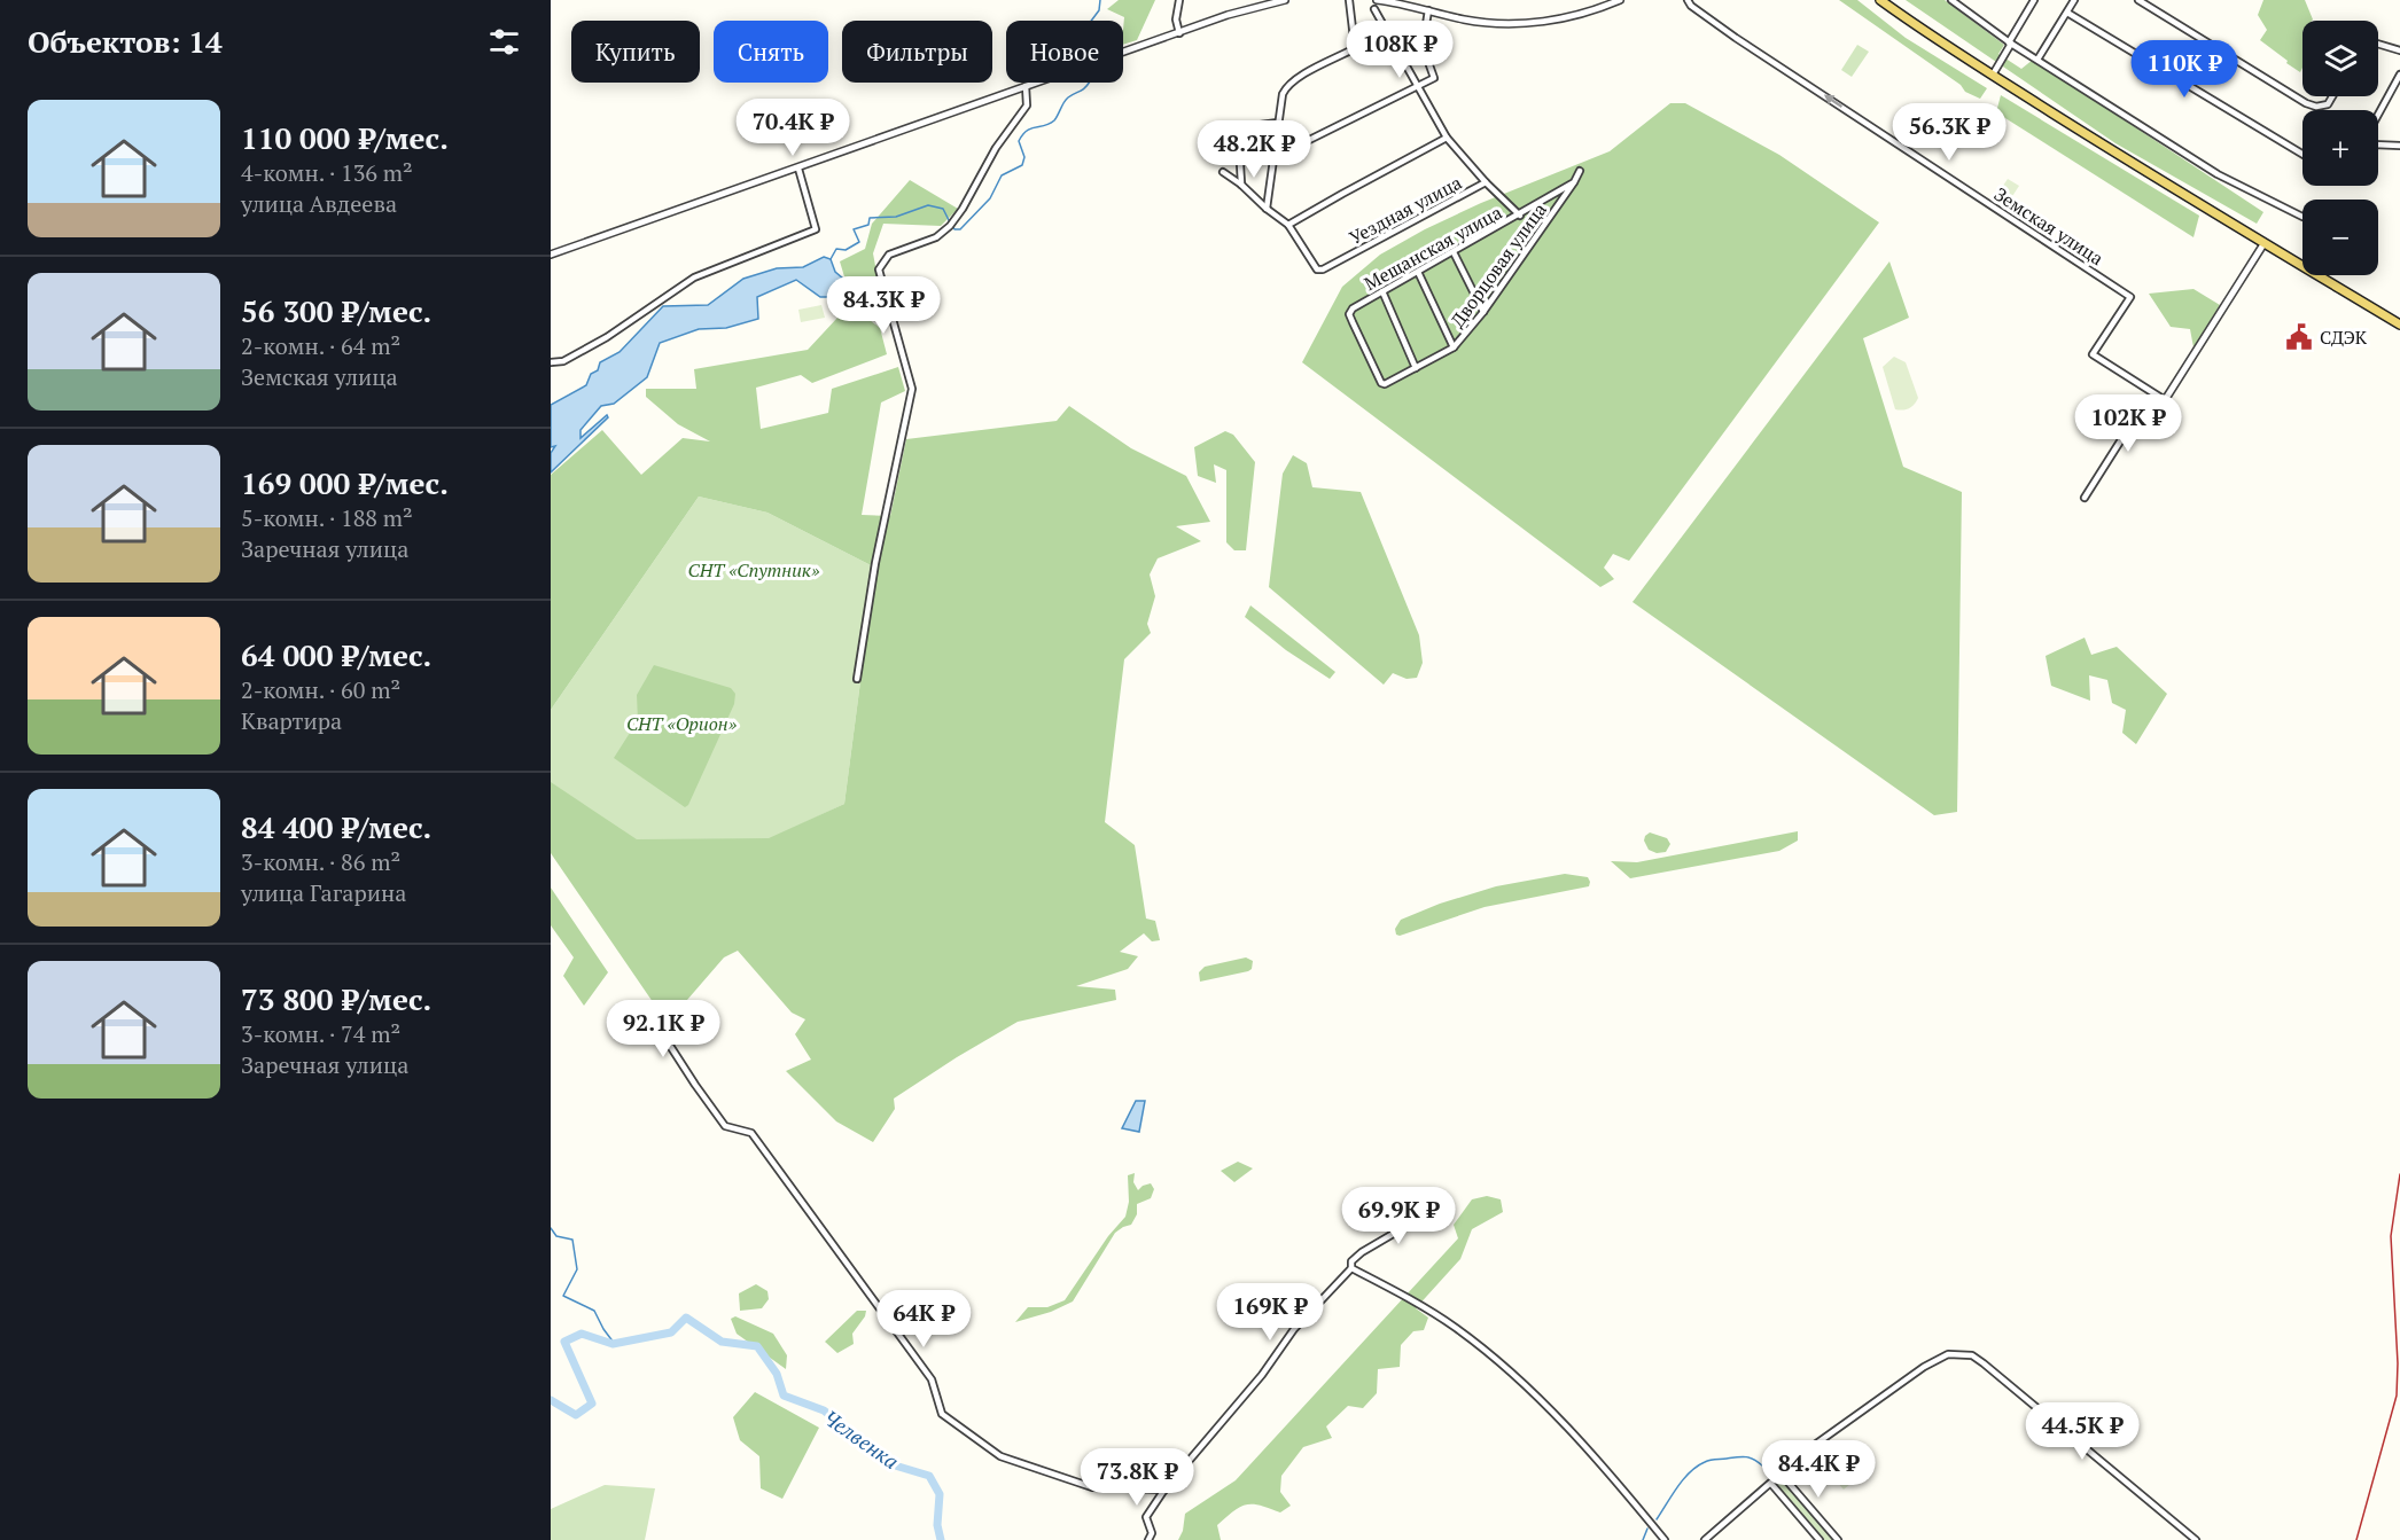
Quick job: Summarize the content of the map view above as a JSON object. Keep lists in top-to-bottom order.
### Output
{
  "streets": {
    "street": [
      "Уездная улица",
      "Земская улица",
      "Мещанская улица",
      "Дворцовая улица"
    ]
  },
  "crossings": [
    ["Мещанская улица", "Дворцовая улица"]
  ],
  "one_way": ["Земская улица"],
  "water": ["Челвенка"],
  "parks": ["СНТ «Спутник»", "СНТ «Орион»"],
  "places": {
    "public building": ["СДЭК"]
  },
  "page": {
    "heading": "Объектов: 14",
    "map_buttons": ["+", "−"],
    "price": [
      "108K ₽",
      "110K ₽",
      "70.4K ₽",
      "56.3K ₽",
      "48.2K ₽",
      "84.3K ₽",
      "102K ₽",
      "92.1K ₽",
      "69.9K ₽",
      "169K ₽",
      "64K ₽",
      "44.5K ₽",
      "84.4K ₽",
      "73.8K ₽"
    ],
    "chip": [
      "Купить",
      "Снять",
      "Фильтры",
      "Новое"
    ],
    "list": [
      {
        "name": "110 000 ₽/мес.",
        "note": "4-комн. · 136 m² · улица Авдеева"
      },
      {
        "name": "56 300 ₽/мес.",
        "note": "2-комн. · 64 m² · Земская улица"
      },
      {
        "name": "169 000 ₽/мес.",
        "note": "5-комн. · 188 m² · Заречная улица"
      },
      {
        "name": "64 000 ₽/мес.",
        "note": "2-комн. · 60 m² · Квартира"
      },
      {
        "name": "84 400 ₽/мес.",
        "note": "3-комн. · 86 m² · улица Гагарина"
      },
      {
        "name": "73 800 ₽/мес.",
        "note": "3-комн. · 74 m² · Заречная улица"
      }
    ]
  }
}
